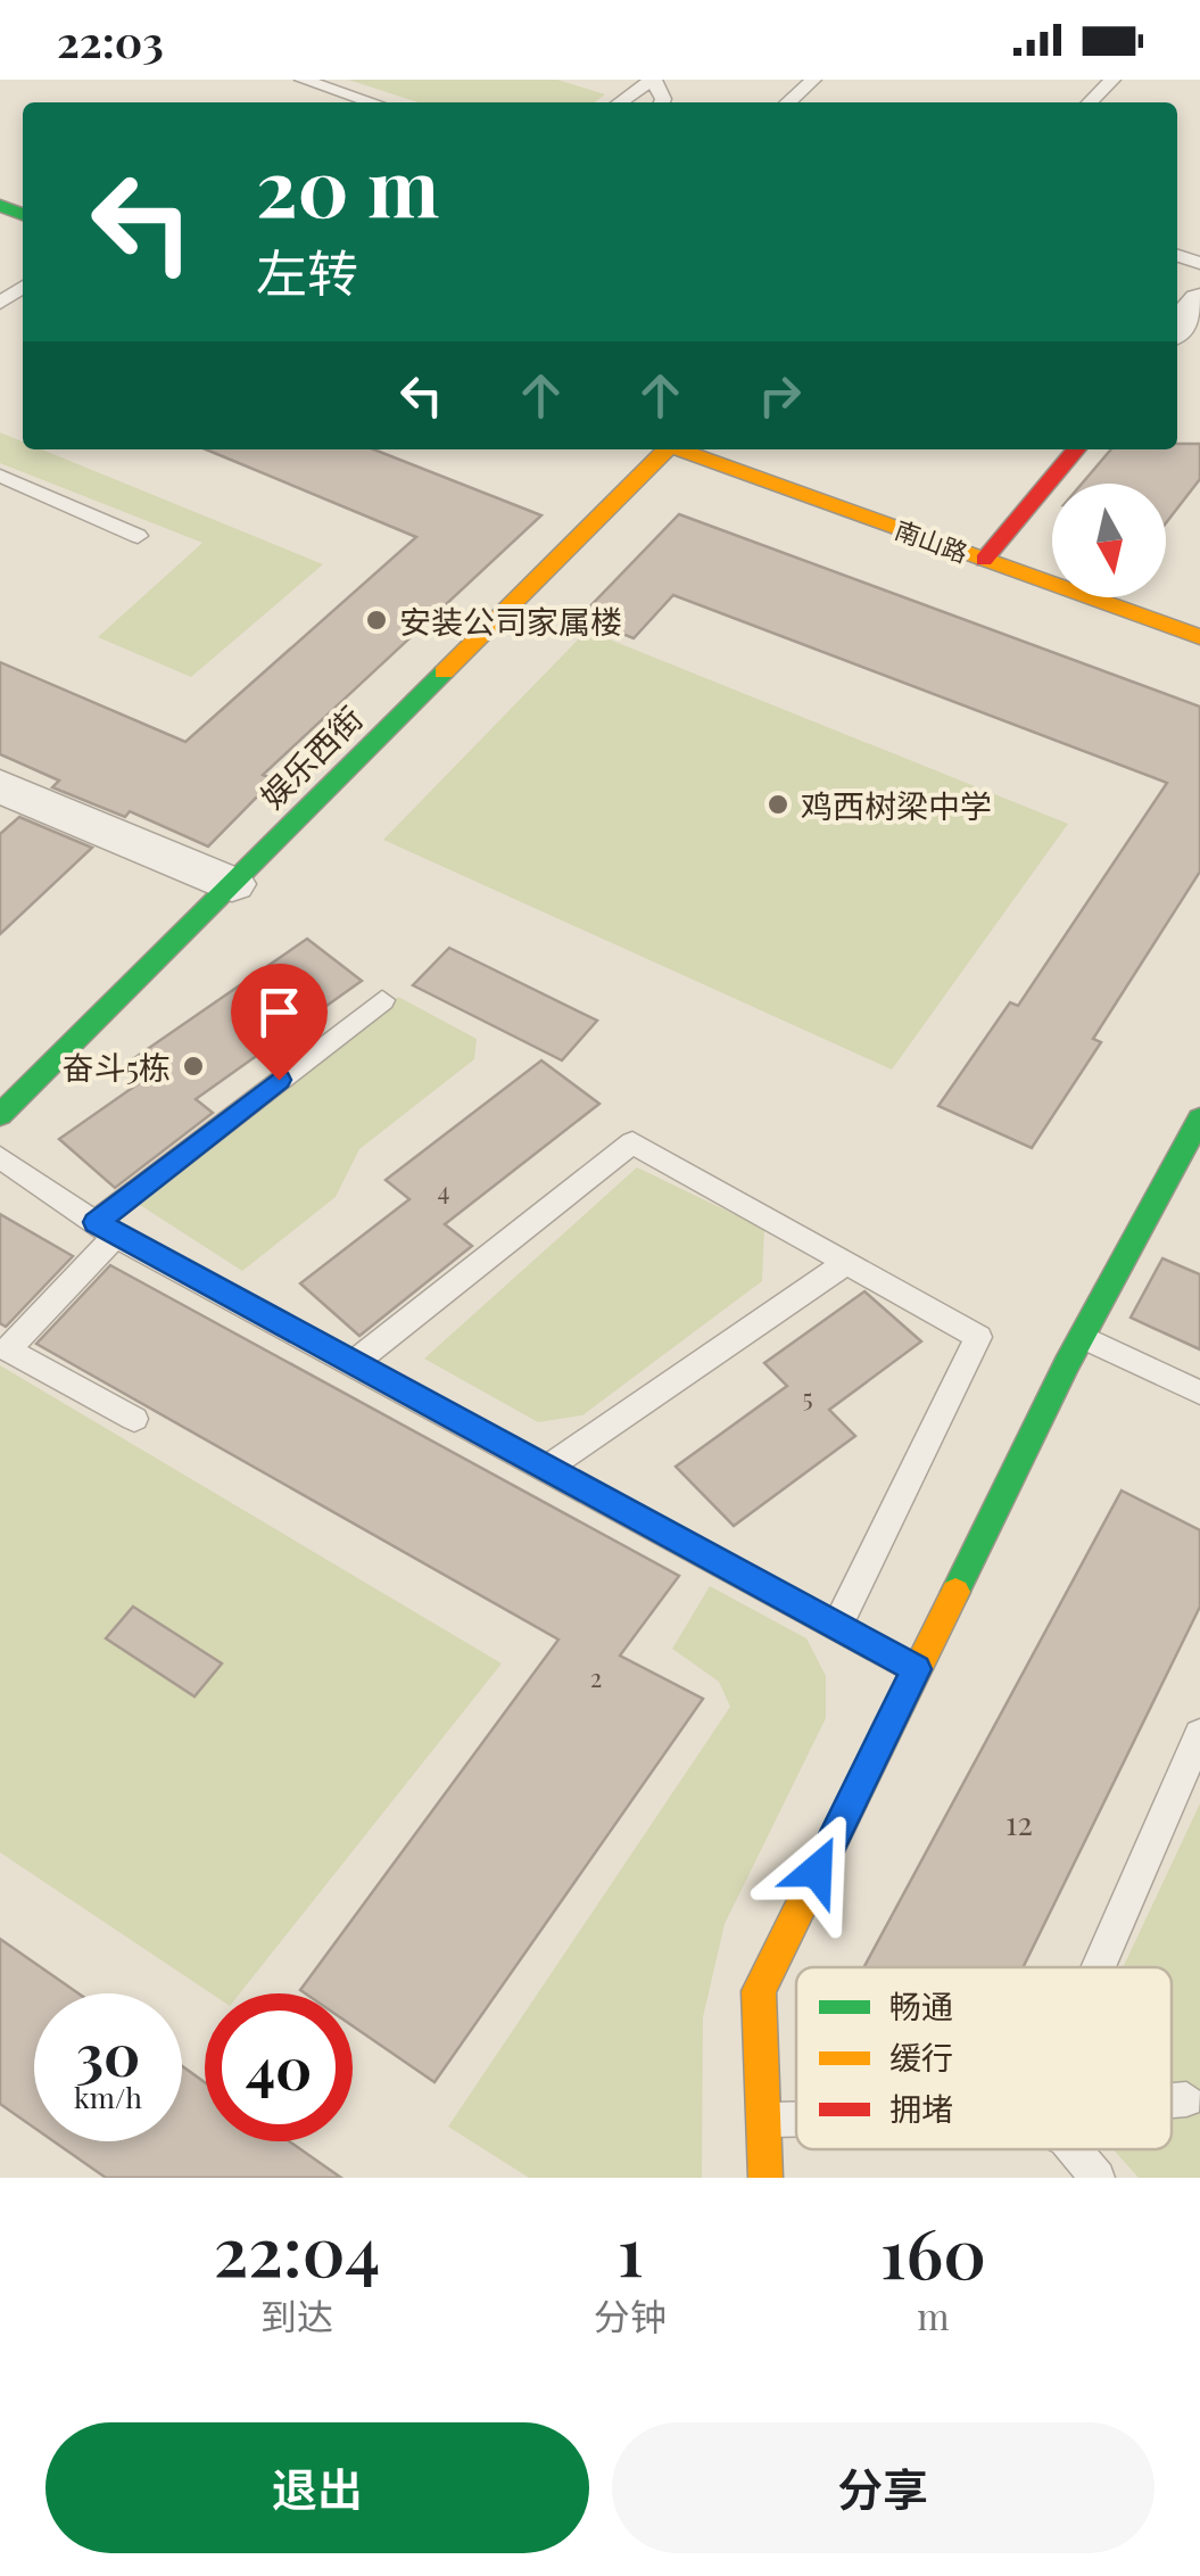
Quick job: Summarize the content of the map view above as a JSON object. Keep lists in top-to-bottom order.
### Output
{
  "streets": {
    "street": ["南山路", "娱乐西街"]
  },
  "places": ["安装公司家属楼", "鸡西树梁中学", "奋斗5栋"],
  "house_numbers": [
    "4",
    "5",
    "2",
    "12"
  ],
  "legend": ["畅通", "缓行", "拥堵"],
  "north": "bottom",
  "page": {
    "status": "22:03",
    "turn": ["20 m", "左转"],
    "speed": "30 km/h",
    "limit": "40",
    "eta": [
      "22:04",
      "到达",
      "1",
      "分钟",
      "160",
      "m"
    ],
    "buttons": ["退出", "分享"]
  }
}
